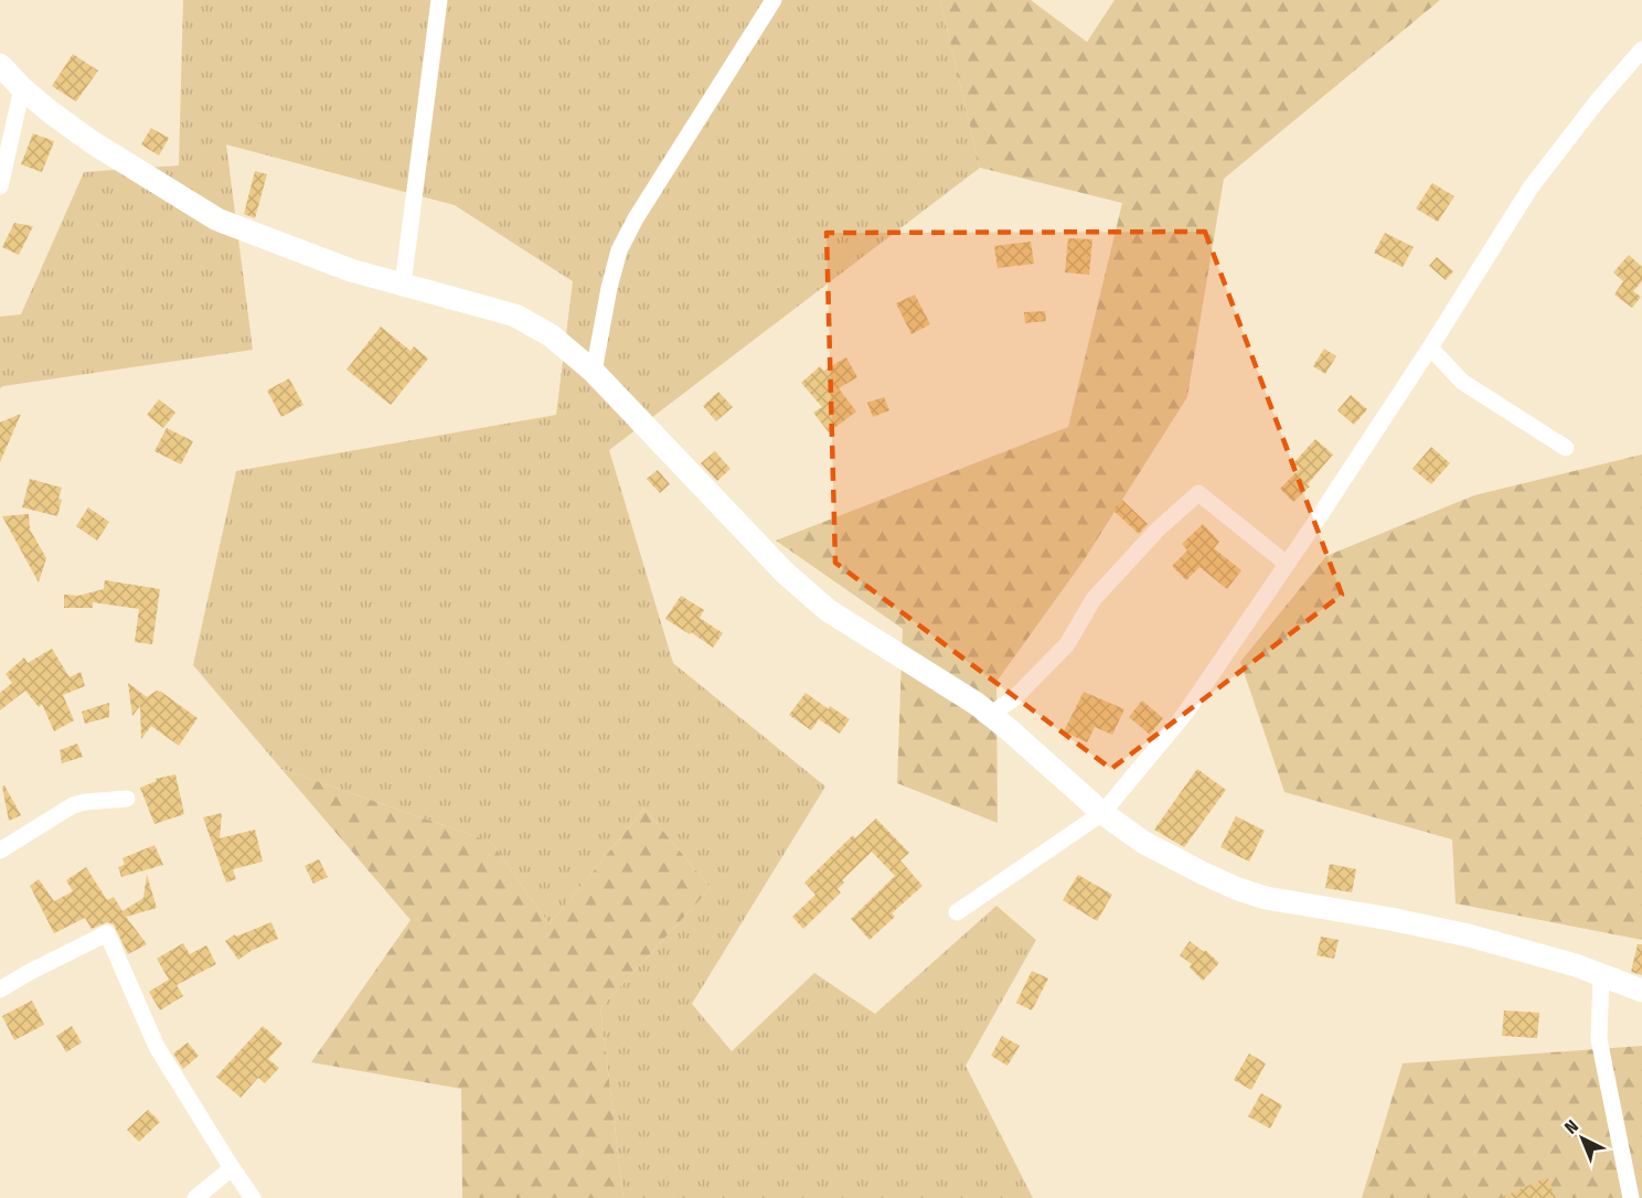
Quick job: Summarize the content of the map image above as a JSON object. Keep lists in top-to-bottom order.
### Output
{
  "north": "top left"
}
